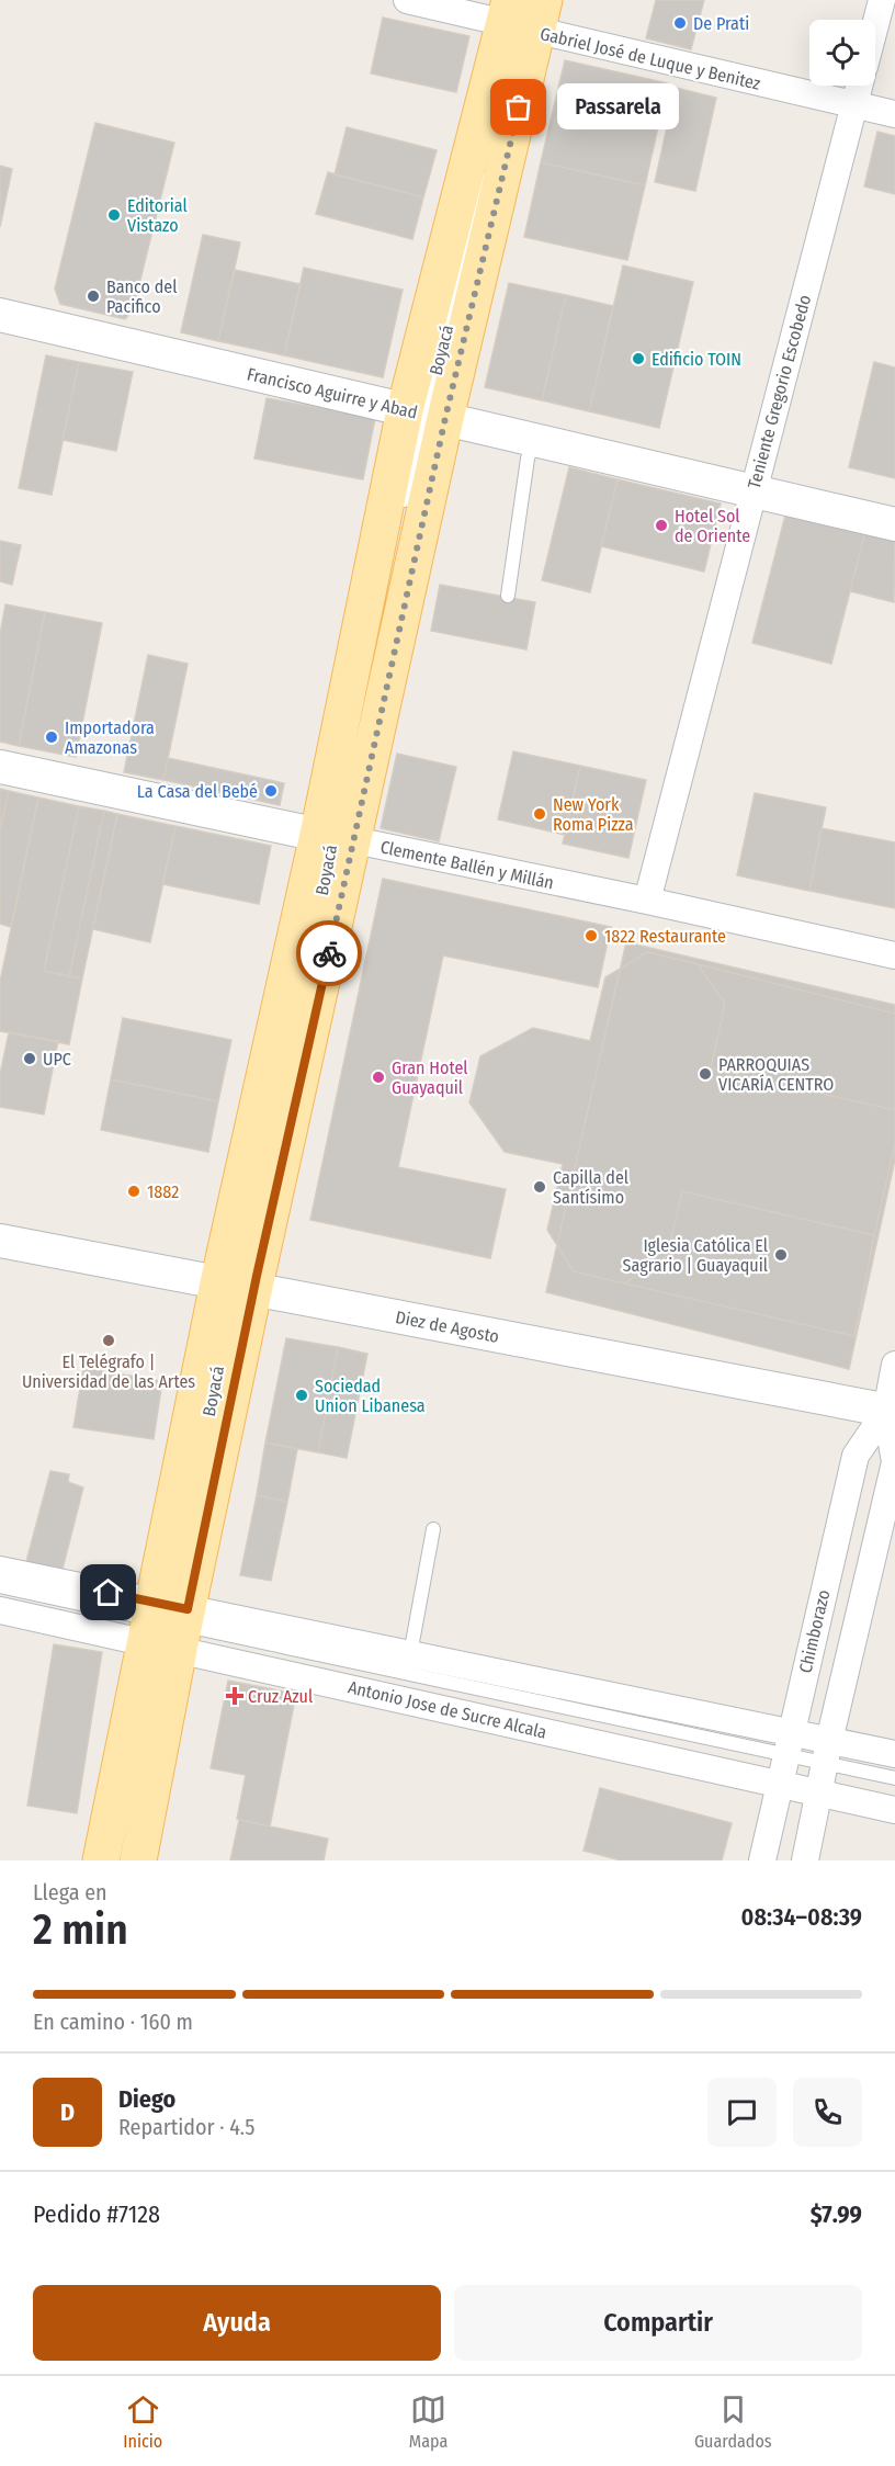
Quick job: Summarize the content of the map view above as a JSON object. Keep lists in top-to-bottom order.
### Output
{
  "streets": {
    "main road": ["Boyacá"],
    "street": [
      "Gabriel José de Luque y Benitez",
      "Teniente Gregorio Escobedo",
      "Francisco Aguirre y Abad",
      "Clemente Ballén y Millán",
      "Diez de Agosto",
      "Chimborazo",
      "Antonio Jose de Sucre Alcala"
    ]
  },
  "crossings": [
    ["Gabriel José de Luque y Benitez", "Boyacá"],
    ["Gabriel José de Luque y Benitez", "Teniente Gregorio Escobedo"],
    ["Boyacá", "Francisco Aguirre y Abad"],
    ["Boyacá", "Clemente Ballén y Millán"],
    ["Boyacá", "Diez de Agosto"],
    ["Boyacá", "Antonio Jose de Sucre Alcala"],
    ["Teniente Gregorio Escobedo", "Francisco Aguirre y Abad"],
    ["Teniente Gregorio Escobedo", "Clemente Ballén y Millán"],
    ["Diez de Agosto", "Chimborazo"],
    ["Chimborazo", "Antonio Jose de Sucre Alcala"]
  ],
  "places": {
    "other": [
      "De Prati",
      "Passarela",
      "Editorial Vistazo",
      "Banco del Pacifico",
      "Edificio TOIN",
      "Hotel Sol de Oriente",
      "Importadora Amazonas",
      "La Casa del Bebé",
      "New York Roma Pizza",
      "1822 Restaurante",
      "UPC",
      "PARROQUIAS VICARÍA CENTRO",
      "Gran Hotel Guayaquil",
      "Capilla del Santísimo",
      "1882",
      "Iglesia Católica El Sagrario | Guayaquil",
      "El Telégrafo | Universidad de las Artes",
      "Sociedad Union Libanesa"
    ],
    "health": ["Cruz Azul"]
  },
  "page": {
    "bubble": "Passarela",
    "heading": ["2 min", "Llega en", "08:34–08:39"],
    "panel": [
      "Diego",
      "Repartidor · 4.5",
      "Pedido #7128",
      "$7.99"
    ],
    "bar": "En camino · 160 m",
    "round": "D",
    "buttons": ["Ayuda", "Compartir"],
    "tabs": ["Inicio", "Mapa", "Guardados"]
  }
}
